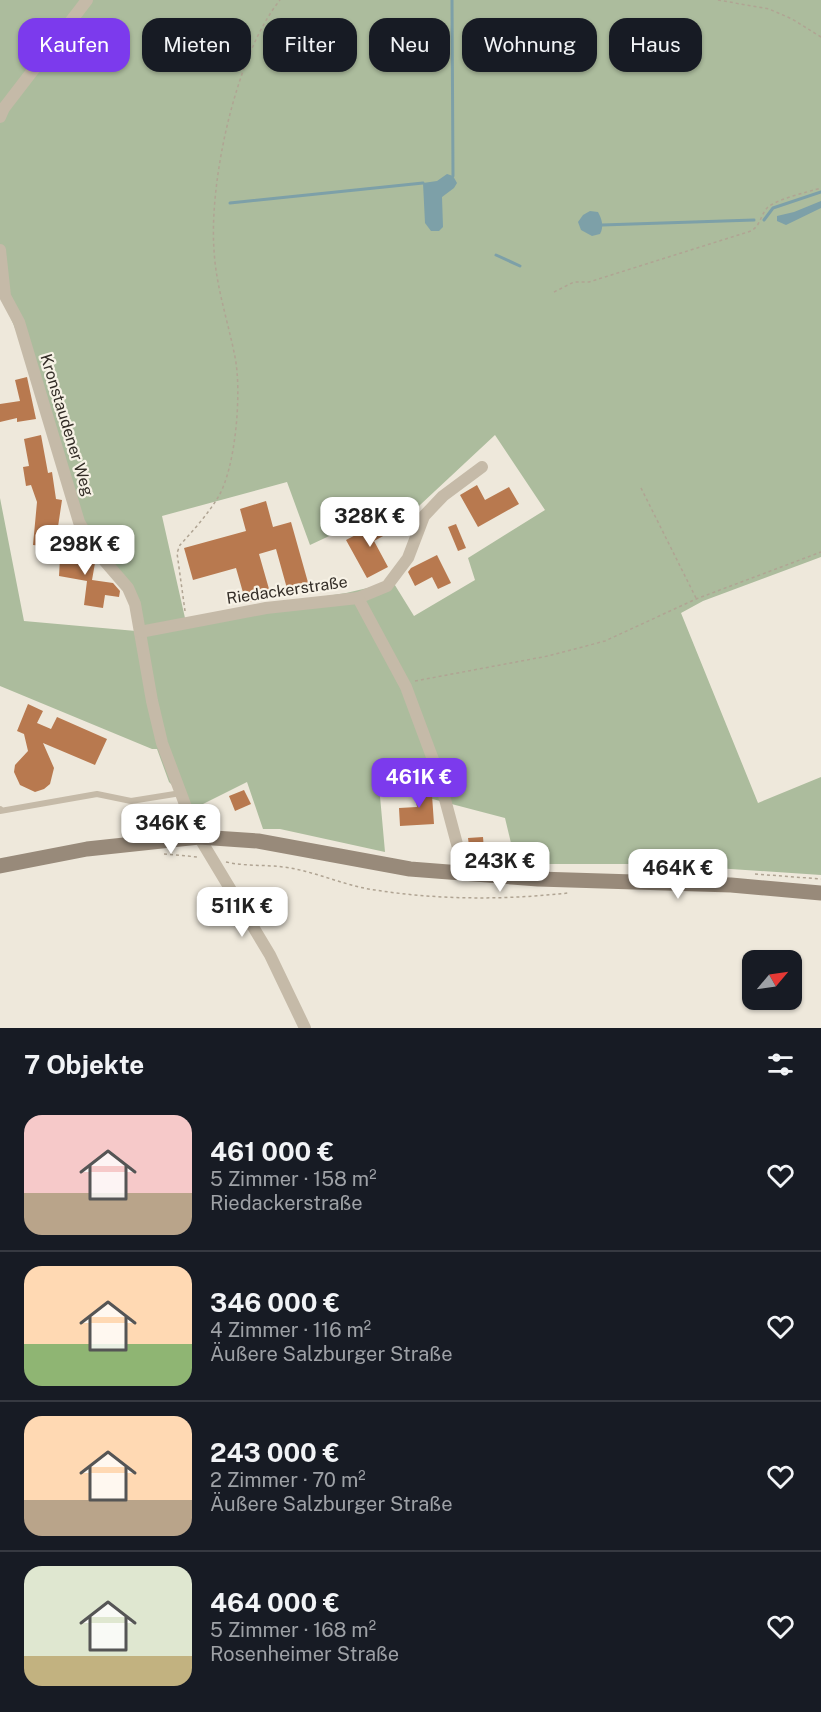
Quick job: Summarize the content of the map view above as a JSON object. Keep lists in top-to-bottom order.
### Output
{
  "streets": {
    "street": ["Kronstaudener Weg", "Riedackerstraße"]
  },
  "crossings": [
    ["Kronstaudener Weg", "Riedackerstraße"]
  ],
  "north": "top right",
  "page": {
    "chip": [
      "Kaufen",
      "Mieten",
      "Filter",
      "Neu",
      "Wohnung",
      "Haus"
    ],
    "price": [
      "328K €",
      "298K €",
      "461K €",
      "346K €",
      "243K €",
      "464K €",
      "511K €"
    ],
    "heading": "7 Objekte",
    "list": [
      {
        "name": "461 000 €",
        "note": "5 Zimmer · 158 m² · Riedackerstraße"
      },
      {
        "name": "346 000 €",
        "note": "4 Zimmer · 116 m² · Äußere Salzburger Straße"
      },
      {
        "name": "243 000 €",
        "note": "2 Zimmer · 70 m² · Äußere Salzburger Straße"
      },
      {
        "name": "464 000 €",
        "note": "5 Zimmer · 168 m² · Rosenheimer Straße"
      }
    ]
  }
}
